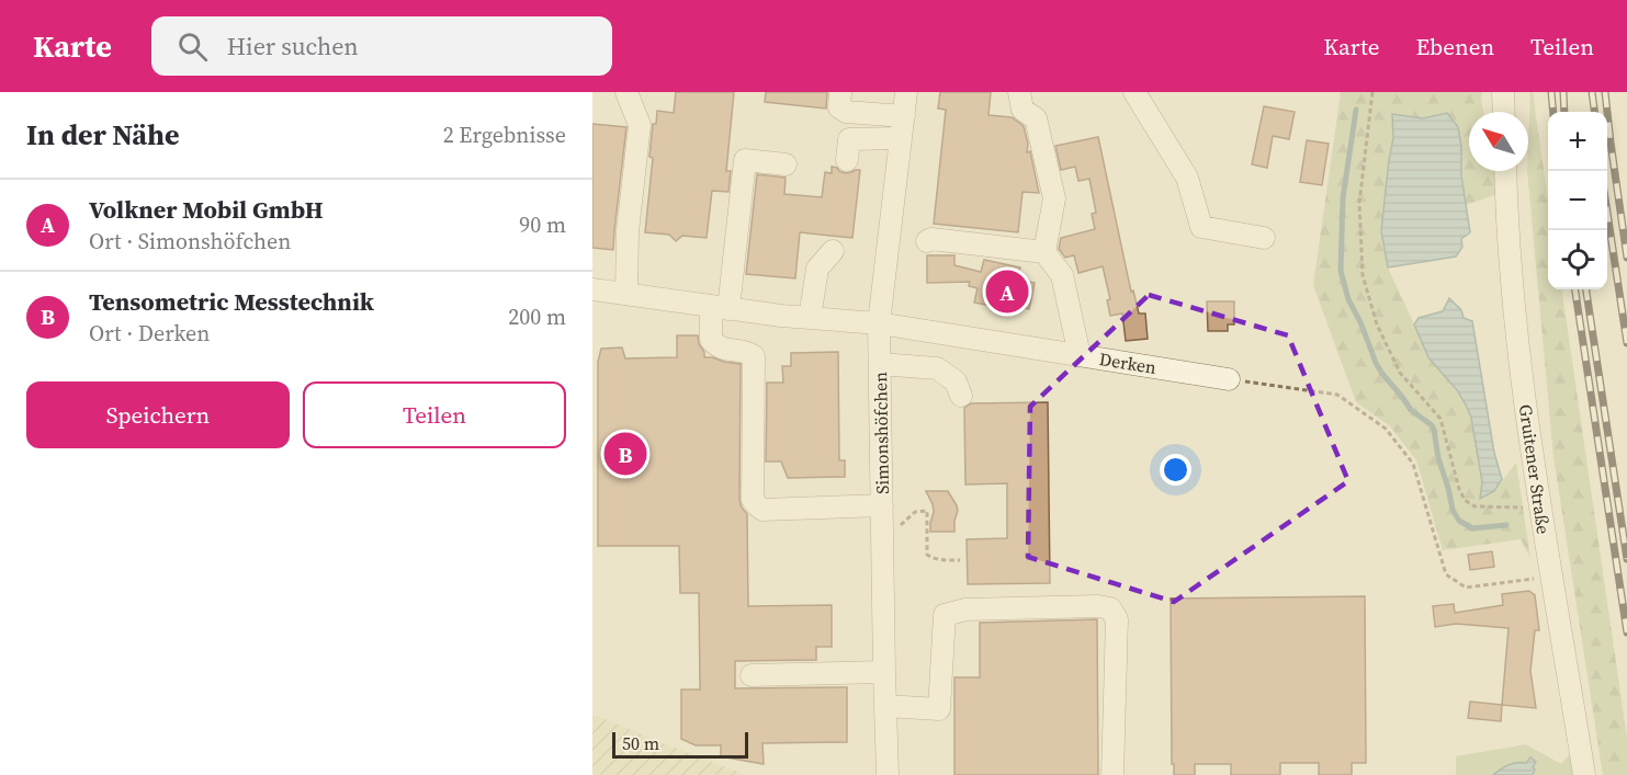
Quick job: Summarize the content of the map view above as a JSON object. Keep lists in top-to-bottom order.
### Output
{
  "streets": {
    "street": ["Derken", "Simonshöfchen", "Gruitener Straße"]
  },
  "crossings": [
    ["Derken", "Simonshöfchen"]
  ],
  "scale_bar": "50 m",
  "north": "top left",
  "page": {
    "header": "Karte",
    "search": "Hier suchen",
    "nav": ["Karte", "Ebenen", "Teilen"],
    "heading": ["In der Nähe", "2 Ergebnisse"],
    "map_buttons": ["+", "−"],
    "list": [
      {
        "mark": "A",
        "name": "Volkner Mobil GmbH",
        "note": "Ort · Simonshöfchen",
        "value": "90 m"
      },
      {
        "mark": "B",
        "name": "Tensometric Messtechnik",
        "note": "Ort · Derken",
        "value": "200 m"
      }
    ],
    "pins": ["A", "B"],
    "buttons": ["Speichern", "Teilen"],
    "scale": "50 m"
  }
}
